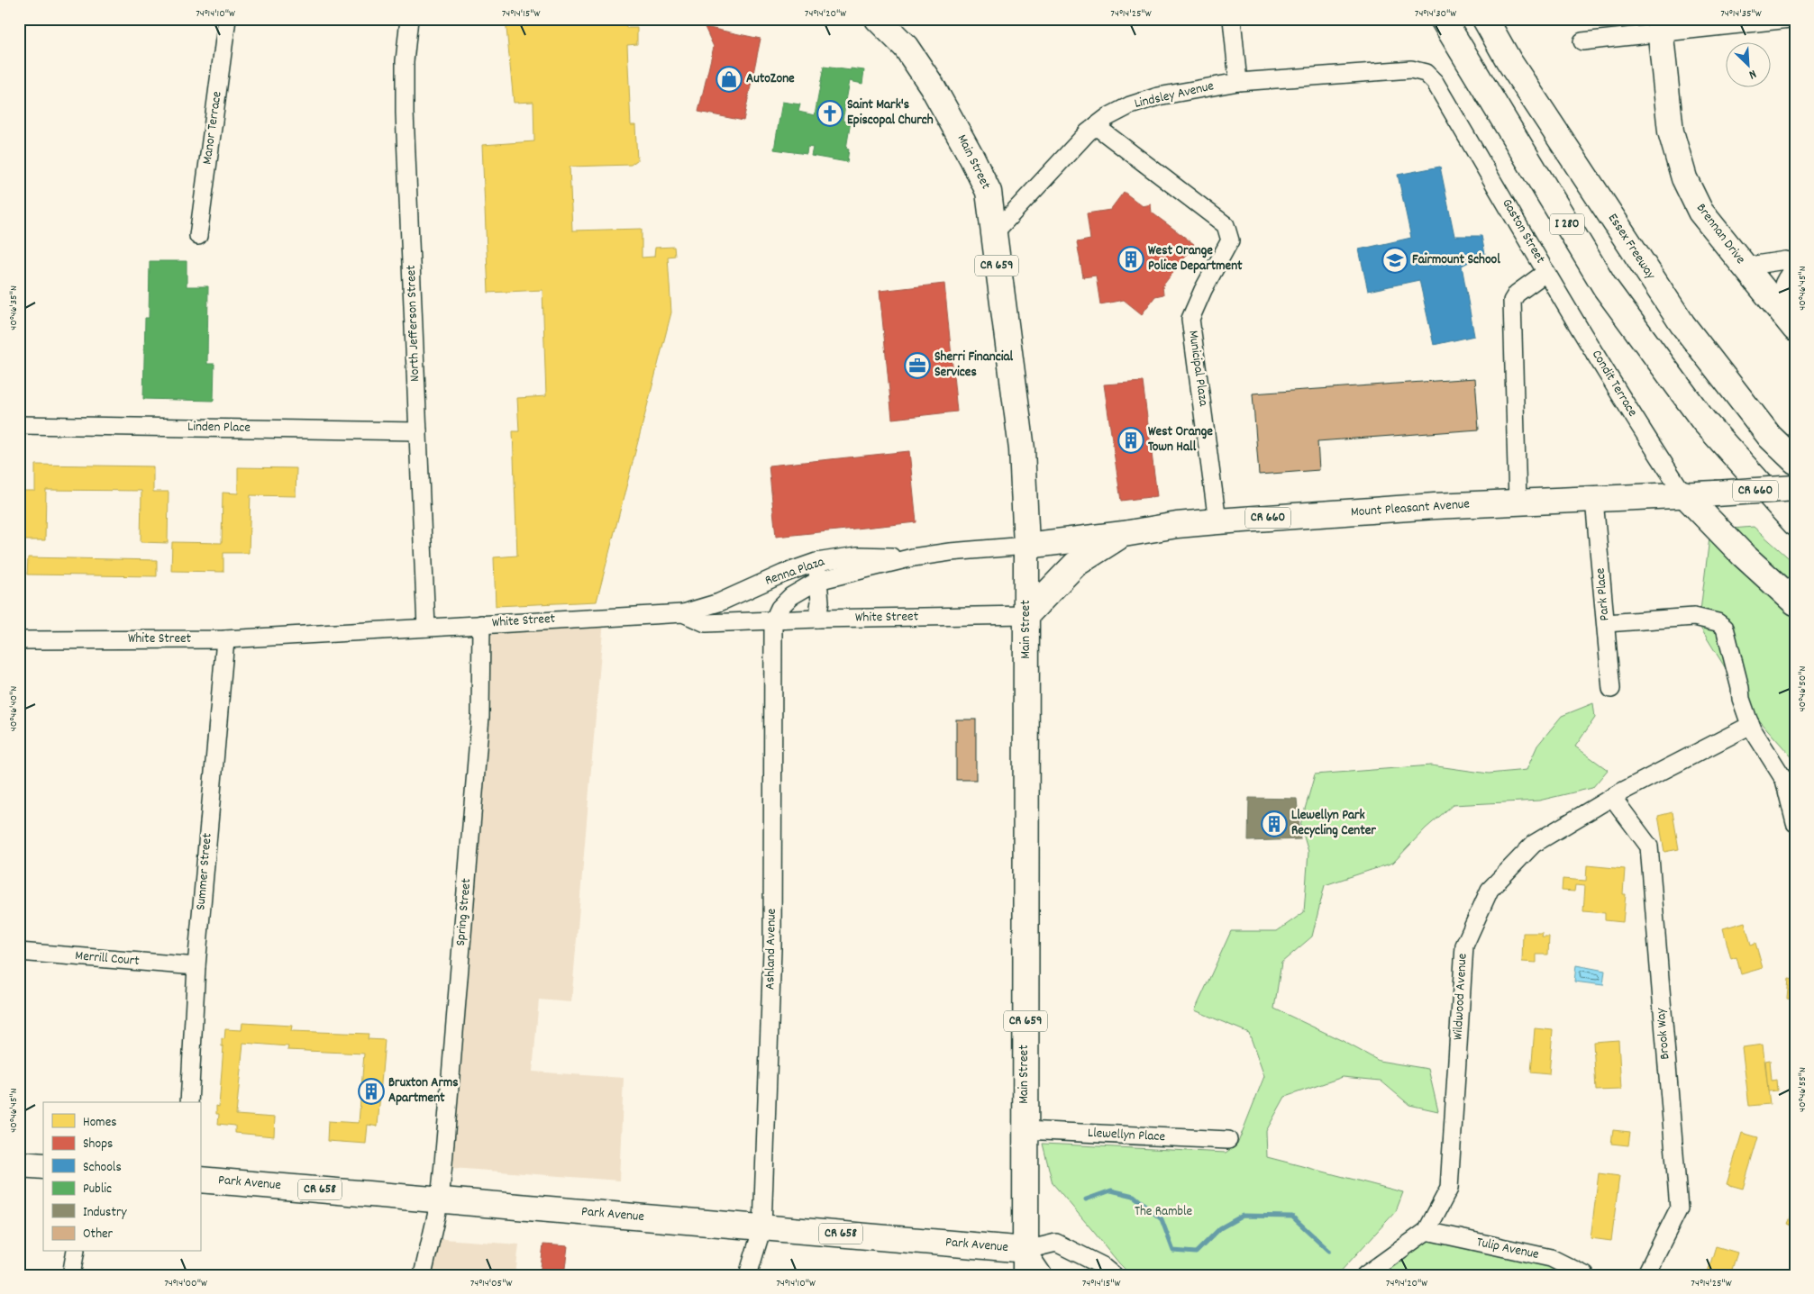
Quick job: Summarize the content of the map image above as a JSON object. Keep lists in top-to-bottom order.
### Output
{
  "streets": {
    "main road": [
      "Main Street",
      "I 280",
      "Brennan Drive",
      "Essex Freeway",
      "CR 659",
      "CR 660",
      "Mount Pleasant Avenue",
      "Park Avenue",
      "CR 658"
    ],
    "street": [
      "Lindsley Avenue",
      "Manor Terrace",
      "Gaston Street",
      "North Jefferson Street",
      "Municipal Plaza",
      "Condit Terrace",
      "Linden Place",
      "Renna Plaza",
      "Park Place",
      "White Street",
      "Summer Street",
      "Spring Street",
      "Ashland Avenue",
      "Merrill Court",
      "Wildwood Avenue",
      "Brook Way",
      "Llewellyn Place",
      "Tulip Avenue"
    ]
  },
  "crossings": [
    ["Lindsley Avenue", "Main Street"],
    ["Lindsley Avenue", "Gaston Street"],
    ["Lindsley Avenue", "Municipal Plaza"],
    ["Main Street", "Mount Pleasant Avenue"],
    ["Main Street", "Renna Plaza"],
    ["Main Street", "White Street"],
    ["Main Street", "Llewellyn Place"],
    ["Main Street", "Park Avenue"],
    ["Gaston Street", "Condit Terrace"],
    ["Gaston Street", "Mount Pleasant Avenue"],
    ["North Jefferson Street", "Linden Place"],
    ["North Jefferson Street", "White Street"],
    ["Municipal Plaza", "Mount Pleasant Avenue"],
    ["Condit Terrace", "Mount Pleasant Avenue"],
    ["Mount Pleasant Avenue", "Renna Plaza"],
    ["Mount Pleasant Avenue", "Park Place"],
    ["Renna Plaza", "White Street"],
    ["Renna Plaza", "Ashland Avenue"],
    ["White Street", "Summer Street"],
    ["White Street", "Spring Street"],
    ["White Street", "Ashland Avenue"],
    ["Summer Street", "Merrill Court"],
    ["Spring Street", "Park Avenue"],
    ["Ashland Avenue", "Park Avenue"],
    ["Wildwood Avenue", "Brook Way"],
    ["Wildwood Avenue", "Tulip Avenue"]
  ],
  "parks": ["The Ramble"],
  "places": {
    "shop": ["AutoZone"],
    "church": ["Saint Mark's Episcopal Church"],
    "building": [
      "West Orange Police Department",
      "West Orange Town Hall",
      "Llewellyn Park Recycling Center",
      "Bruxton Arms Apartment"
    ],
    "school or university": ["Fairmount School"],
    "office": ["Sherri Financial Services"]
  },
  "legend": [
    "Homes",
    "Shops",
    "Schools",
    "Public",
    "Industry",
    "Other"
  ],
  "north": "bottom right",
  "coordinates": [
    "74°14'10\"W",
    "74°14'15\"W",
    "74°14'20\"W",
    "74°14'25\"W",
    "74°14'30\"W",
    "74°14'35\"W",
    "40°46'45\"N",
    "40°46'35\"N",
    "40°46'50\"N",
    "40°46'40\"N",
    "40°46'55\"N",
    "74°14'00\"W",
    "74°14'05\"W"
  ]
}
